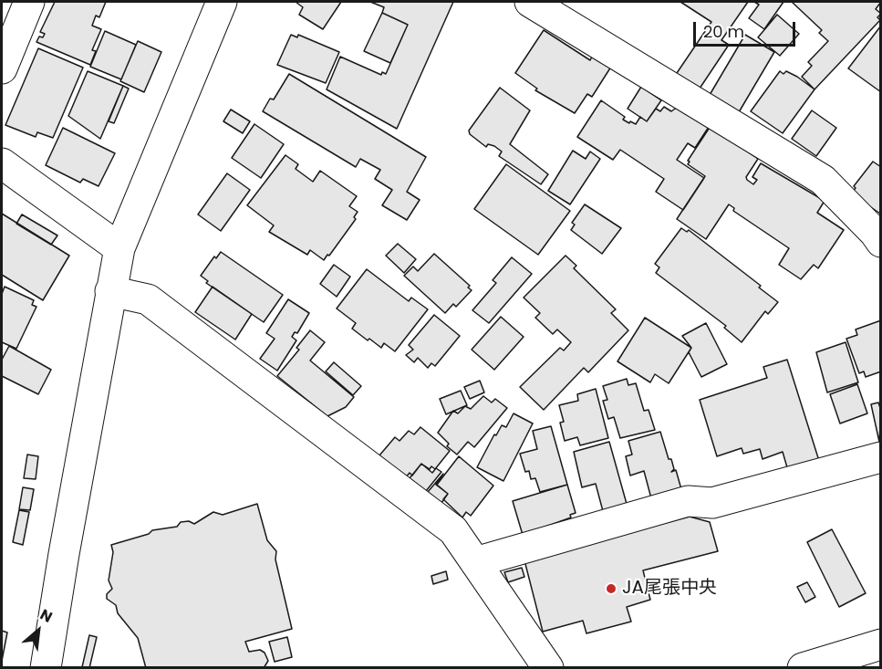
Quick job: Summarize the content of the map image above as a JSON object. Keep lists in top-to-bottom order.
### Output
{
  "places": ["JA尾張中央"],
  "scale_bar": "20 m",
  "north": "top right"
}
